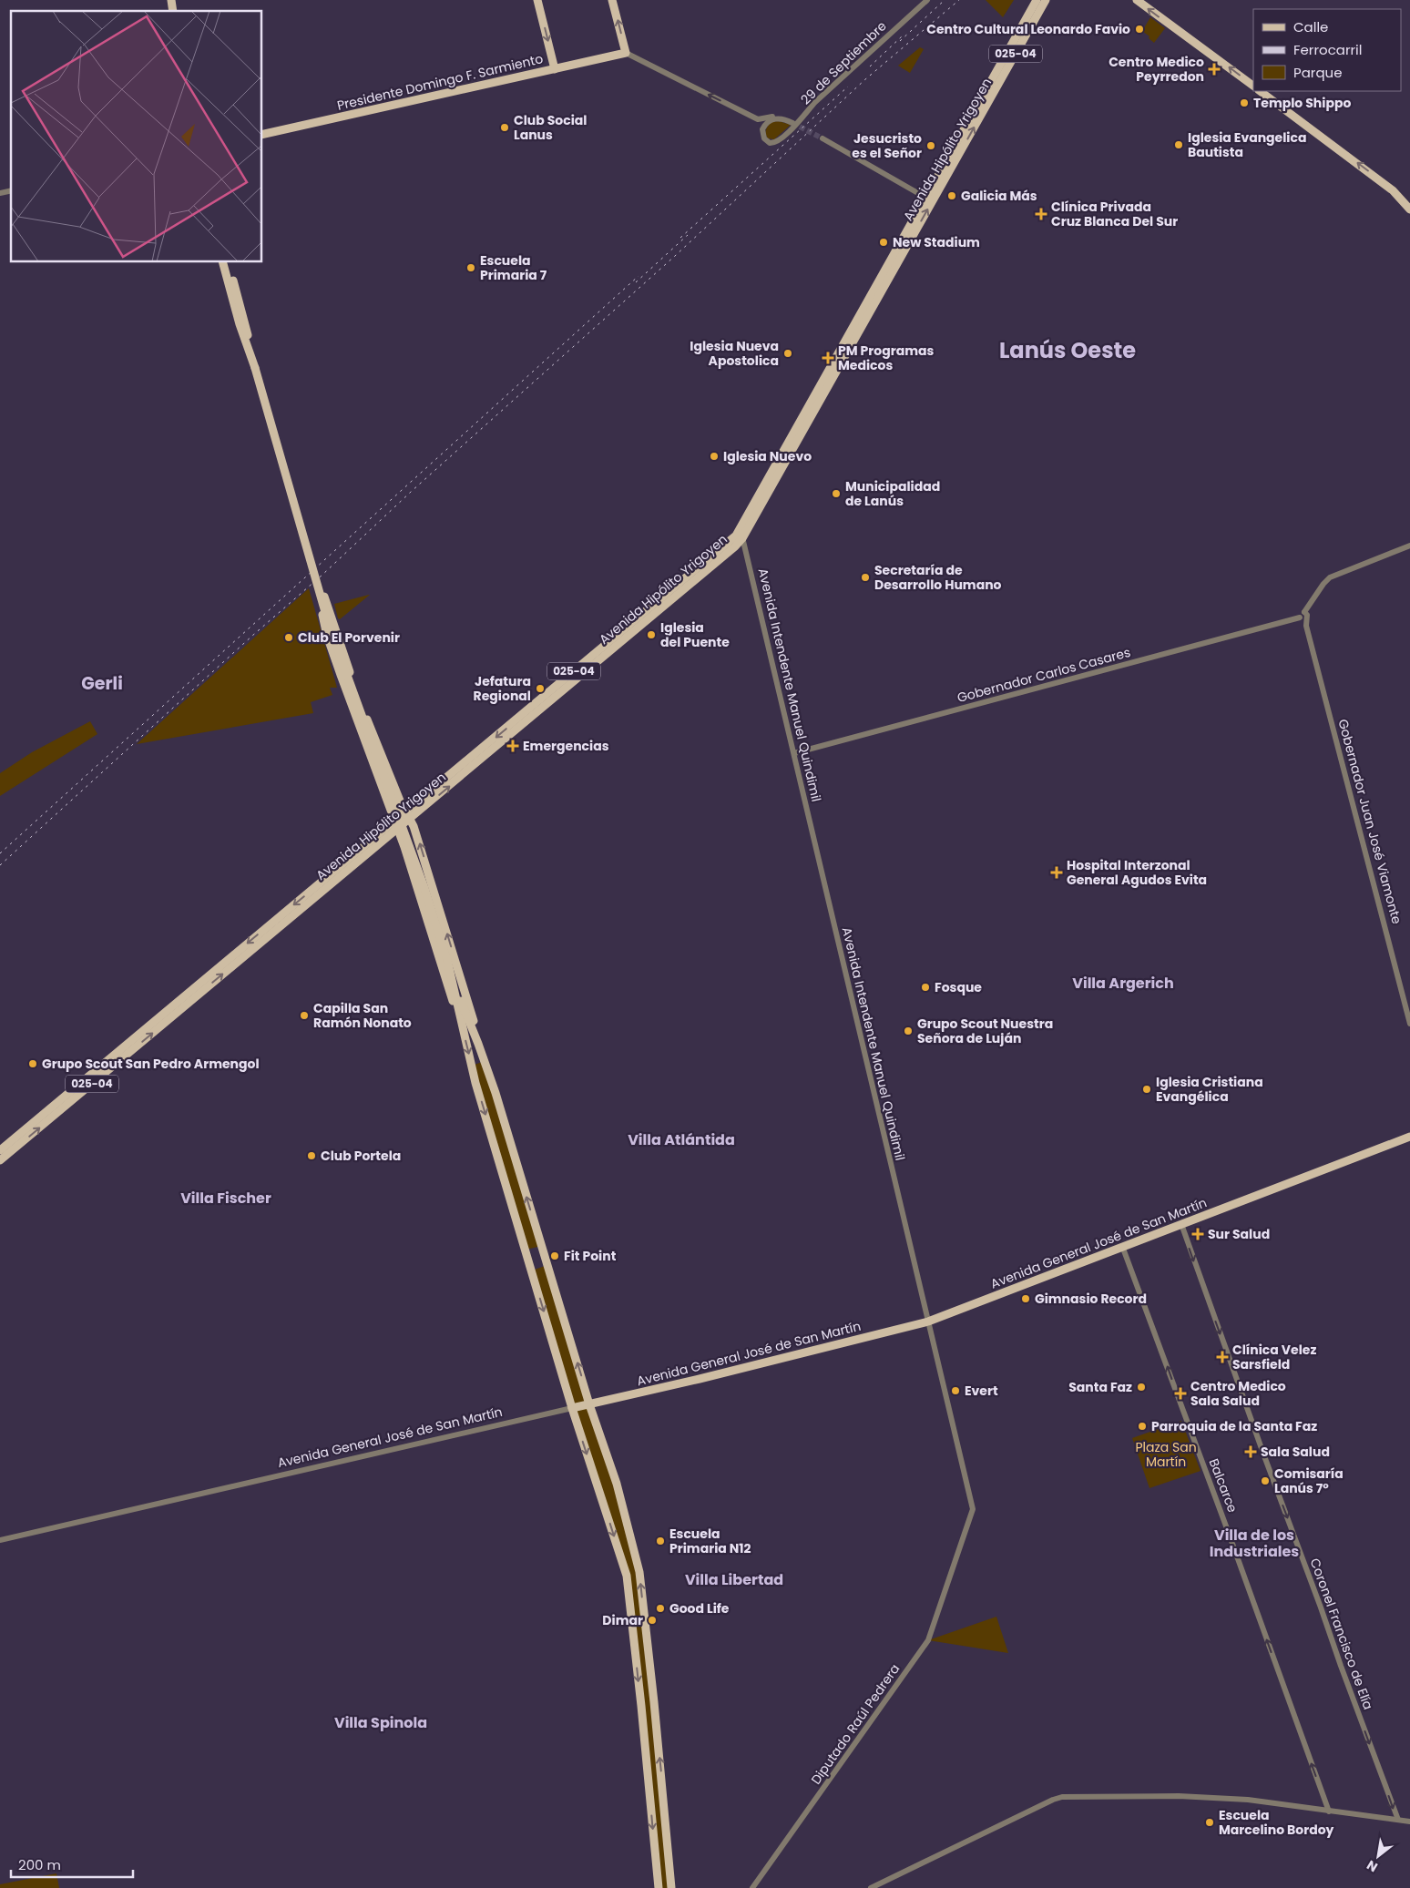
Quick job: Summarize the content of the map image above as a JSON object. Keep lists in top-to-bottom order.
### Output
{
  "streets": {
    "main road": [
      "025-04",
      "Presidente Domingo F. Sarmiento",
      "Avenida Hipólito Yrigoyen",
      "Avenida General José de San Martín"
    ],
    "street": [
      "29 de Septiembre",
      "Gobernador Carlos Casares",
      "Avenida Intendente Manuel Quindimil",
      "Gobernador Juan José Viamonte",
      "Balcarce",
      "Coronel Francisco de Elía",
      "Diputado Raúl Pedrera"
    ]
  },
  "crossings": [
    ["29 de Septiembre", "Presidente Domingo F. Sarmiento"],
    ["Avenida Hipólito Yrigoyen", "Avenida Intendente Manuel Quindimil"],
    ["Gobernador Carlos Casares", "Avenida Intendente Manuel Quindimil"],
    ["Gobernador Carlos Casares", "Gobernador Juan José Viamonte"],
    ["Avenida Intendente Manuel Quindimil", "Avenida General José de San Martín"],
    ["Avenida Intendente Manuel Quindimil", "Diputado Raúl Pedrera"],
    ["Avenida General José de San Martín", "Balcarce"],
    ["Avenida General José de San Martín", "Coronel Francisco de Elía"]
  ],
  "one_way": ["Balcarce", "Coronel Francisco de Elía"],
  "districts": [
    "Lanús Oeste",
    "Gerli",
    "Villa Argerich",
    "Villa Atlántida",
    "Villa Fischer",
    "Villa de los Industriales",
    "Villa Libertad",
    "Villa Spinola"
  ],
  "parks": ["Plaza San Martín"],
  "places": {
    "other": [
      "Centro Cultural Leonardo Favio",
      "Templo Shippo",
      "Club Social Lanus",
      "Iglesia Evangelica Bautista",
      "Jesucristo es el Señor",
      "Galicia Más",
      "New Stadium",
      "Escuela Primaria 7",
      "Iglesia Nueva Apostolica",
      "Iglesia Nuevo",
      "Municipalidad de Lanús",
      "Secretaría de Desarrollo Humano",
      "Iglesia del Puente",
      "Club El Porvenir",
      "Jefatura Regional",
      "Fosque",
      "Capilla San Ramón Nonato",
      "Grupo Scout Nuestra Señora de Luján",
      "Grupo Scout San Pedro Armengol",
      "Iglesia Cristiana Evangélica",
      "Club Portela",
      "Fit Point",
      "Gimnasio Record",
      "Santa Faz",
      "Evert",
      "Parroquia de la Santa Faz",
      "Comisaría Lanús 7°",
      "Escuela Primaria N12",
      "Good Life",
      "Dimar",
      "Escuela Marcelino Bordoy"
    ],
    "health": [
      "Centro Medico Peyrredon",
      "Clínica Privada Cruz Blanca Del Sur",
      "PM Programas Medicos",
      "Emergencias",
      "Hospital Interzonal General Agudos Evita",
      "Sur Salud",
      "Clínica Velez Sarsfield",
      "Centro Medico Sala Salud",
      "Sala Salud"
    ]
  },
  "legend": ["Calle", "Ferrocarril", "Parque"],
  "scale_bar": "200 m",
  "north": "bottom left"
}
